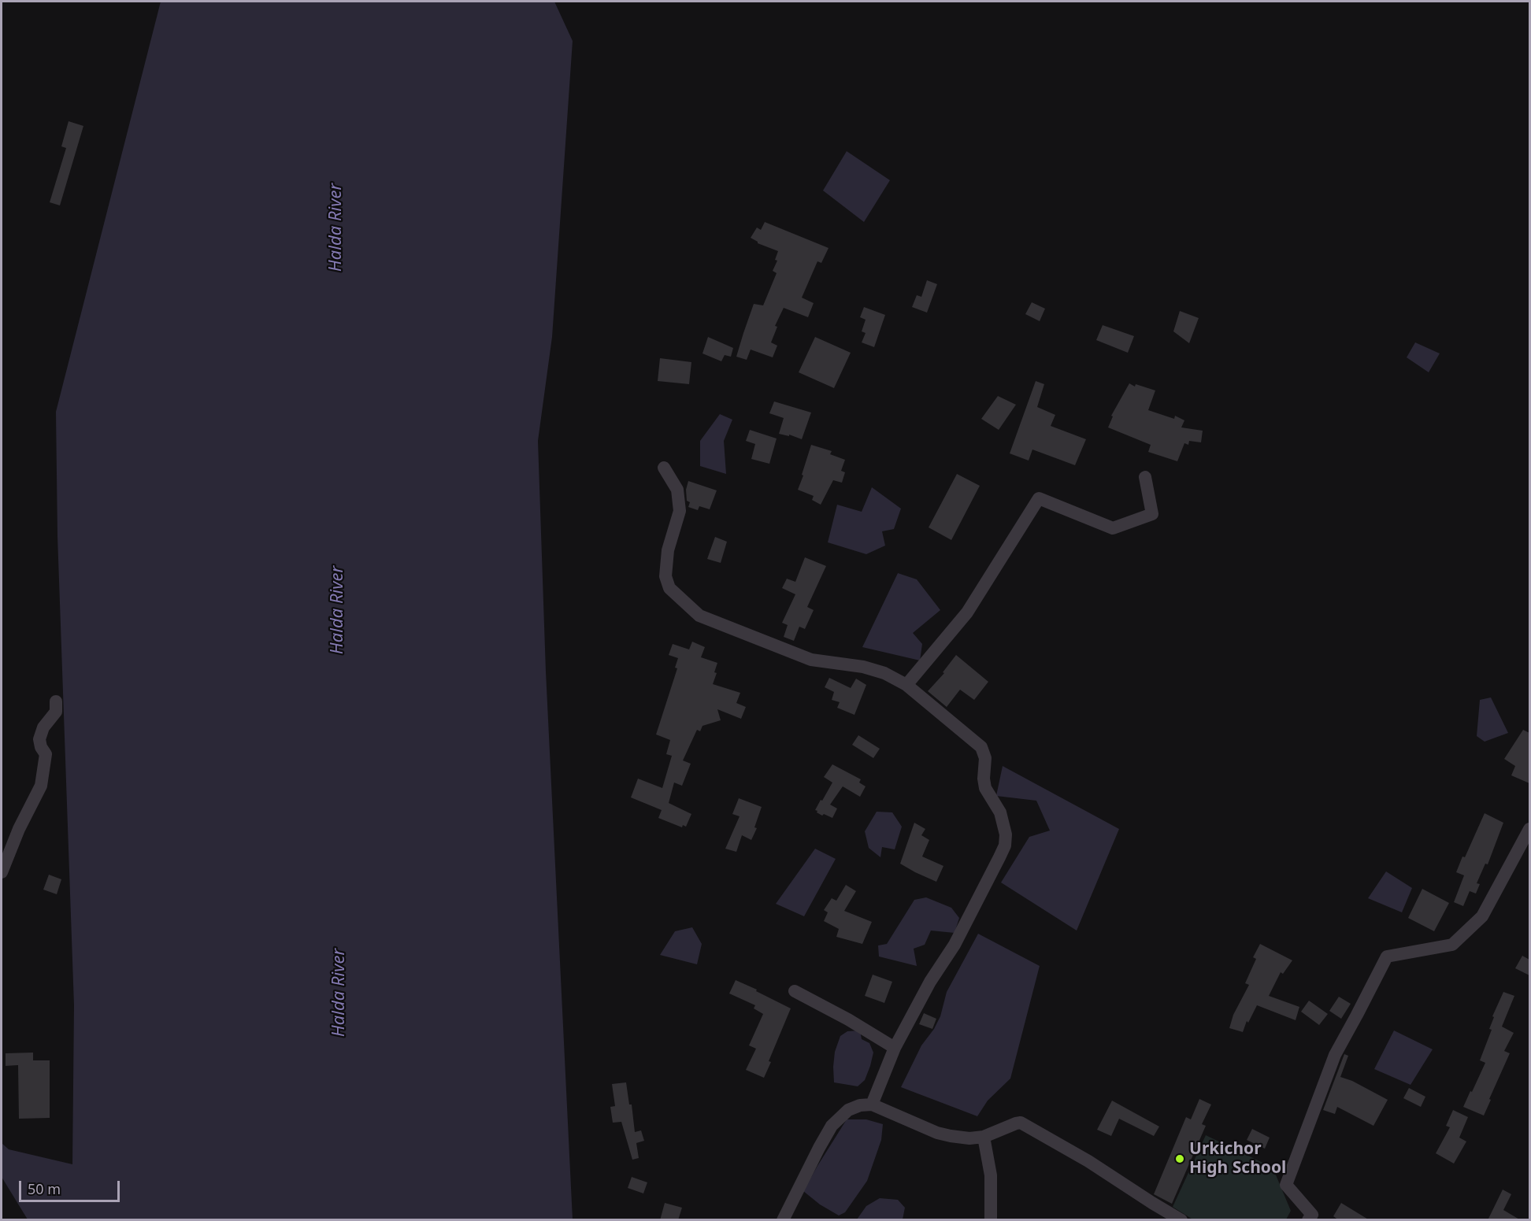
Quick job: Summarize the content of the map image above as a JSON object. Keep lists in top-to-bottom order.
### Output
{
  "water": ["Halda River"],
  "places": ["Urkichor High School"],
  "scale_bar": "50 m"
}
